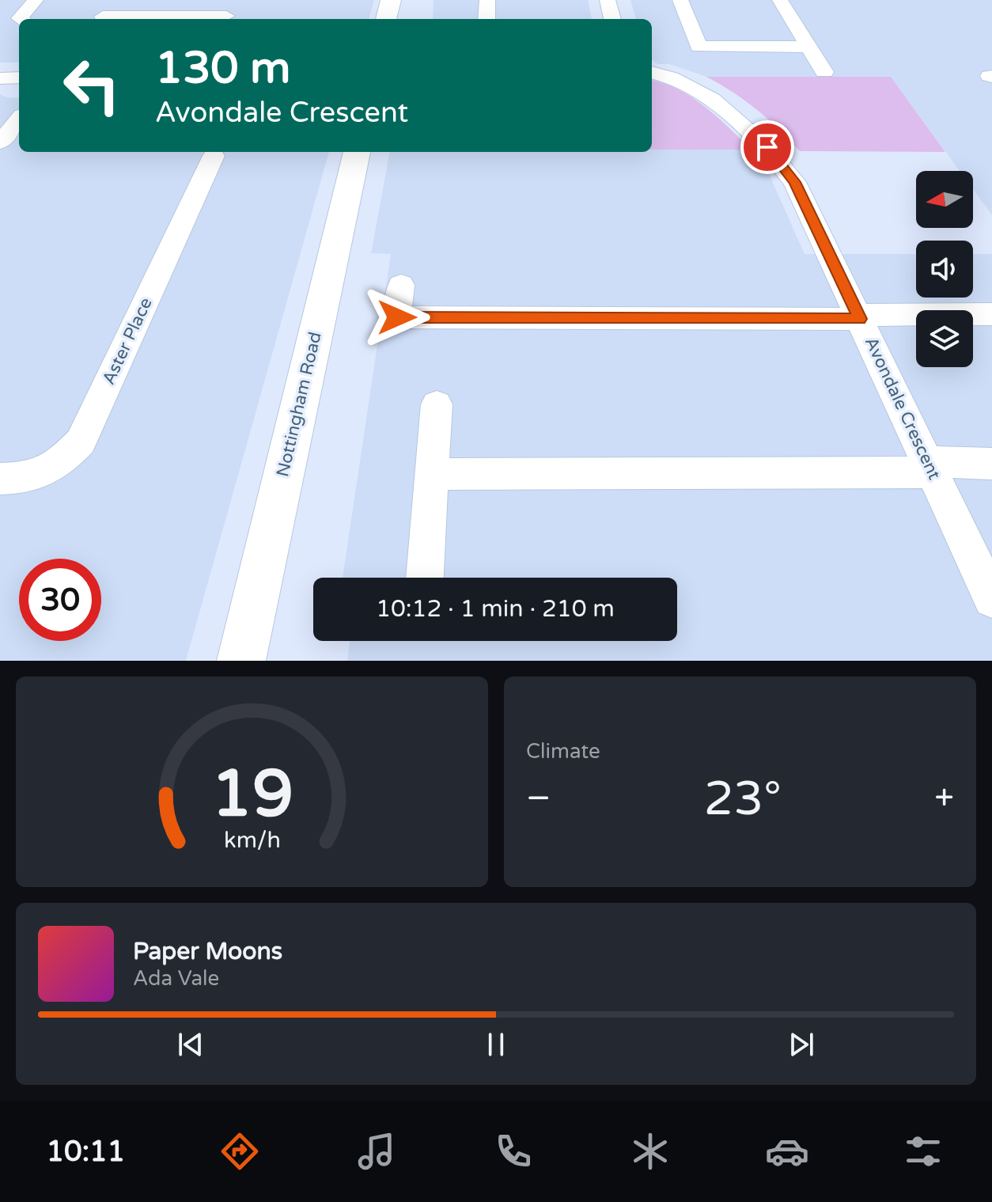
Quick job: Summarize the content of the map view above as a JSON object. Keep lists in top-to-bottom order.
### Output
{
  "streets": {
    "street": ["Aster Place", "Nottingham Road", "Avondale Crescent"]
  },
  "north": "left",
  "page": {
    "turn": ["130 m", "Avondale Crescent"],
    "limit": "30",
    "trip": "10:12 · 1 min · 210 m",
    "tile": "Climate",
    "heat": ["−", "23°", "+"],
    "song": ["Paper Moons", "Ada Vale"],
    "tabs": "10:11",
    "gauge": ["19", "km/h"]
  }
}
